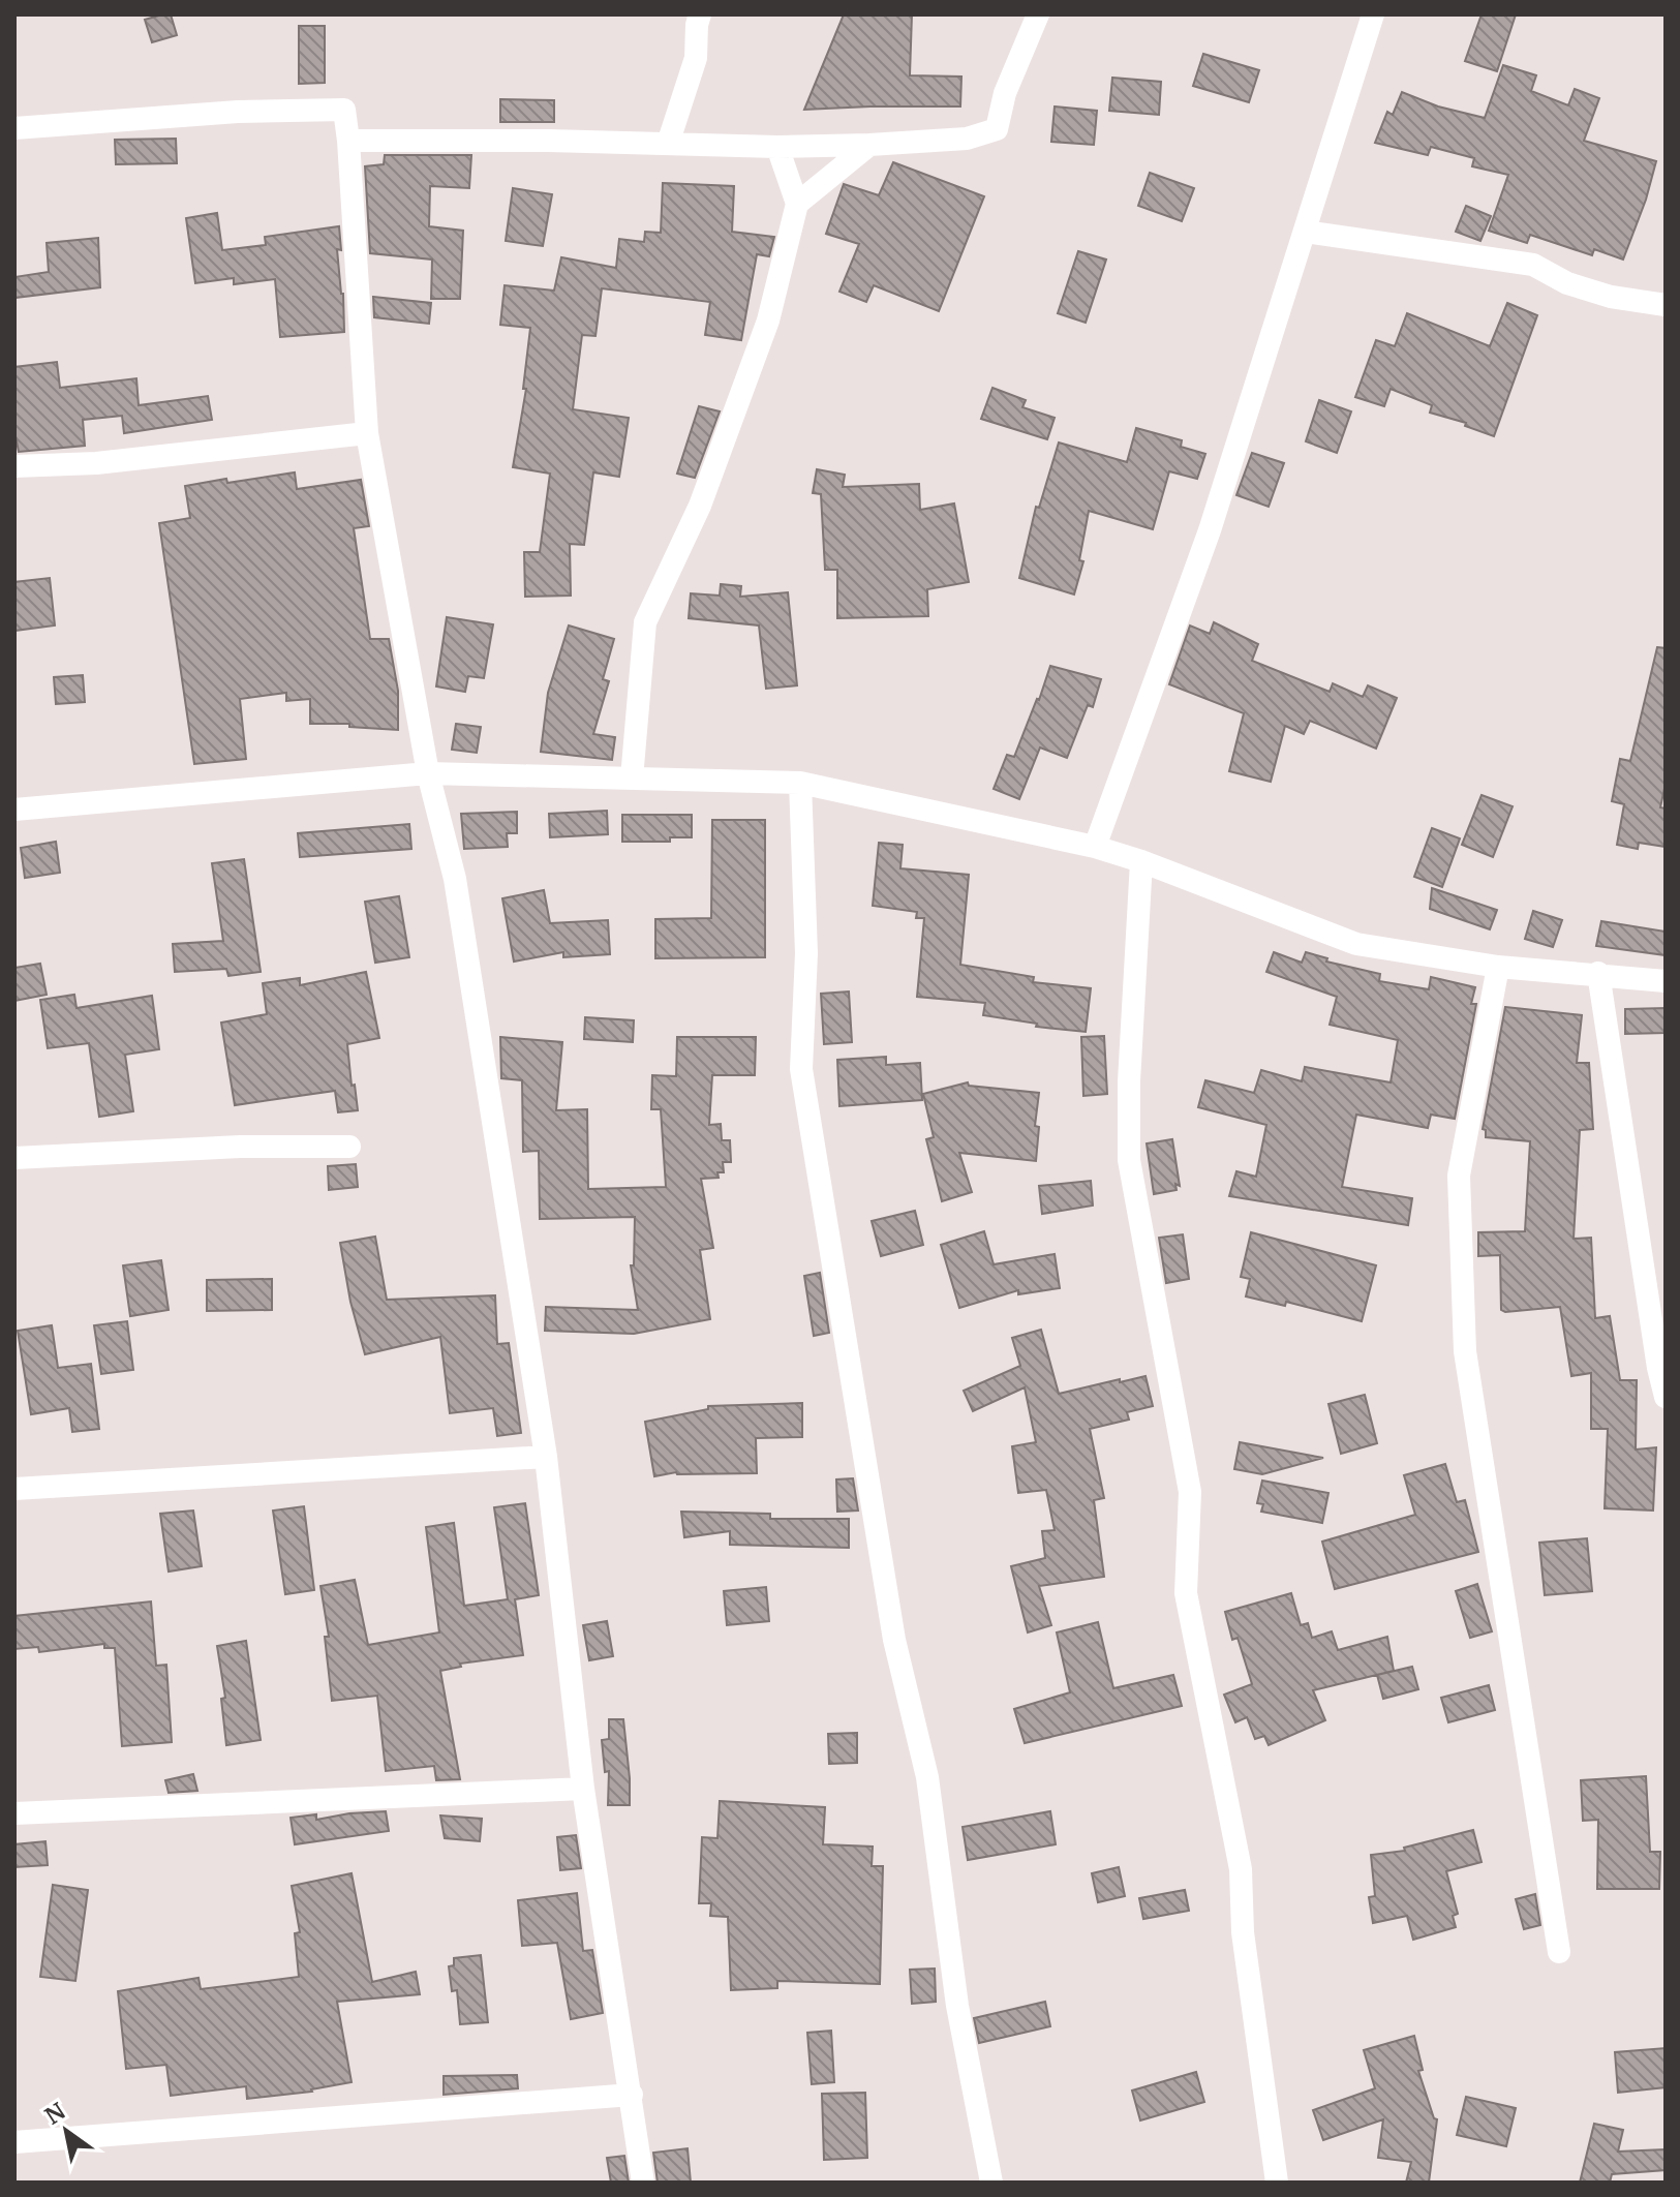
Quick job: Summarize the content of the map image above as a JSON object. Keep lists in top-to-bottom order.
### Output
{
  "north": "top left"
}
